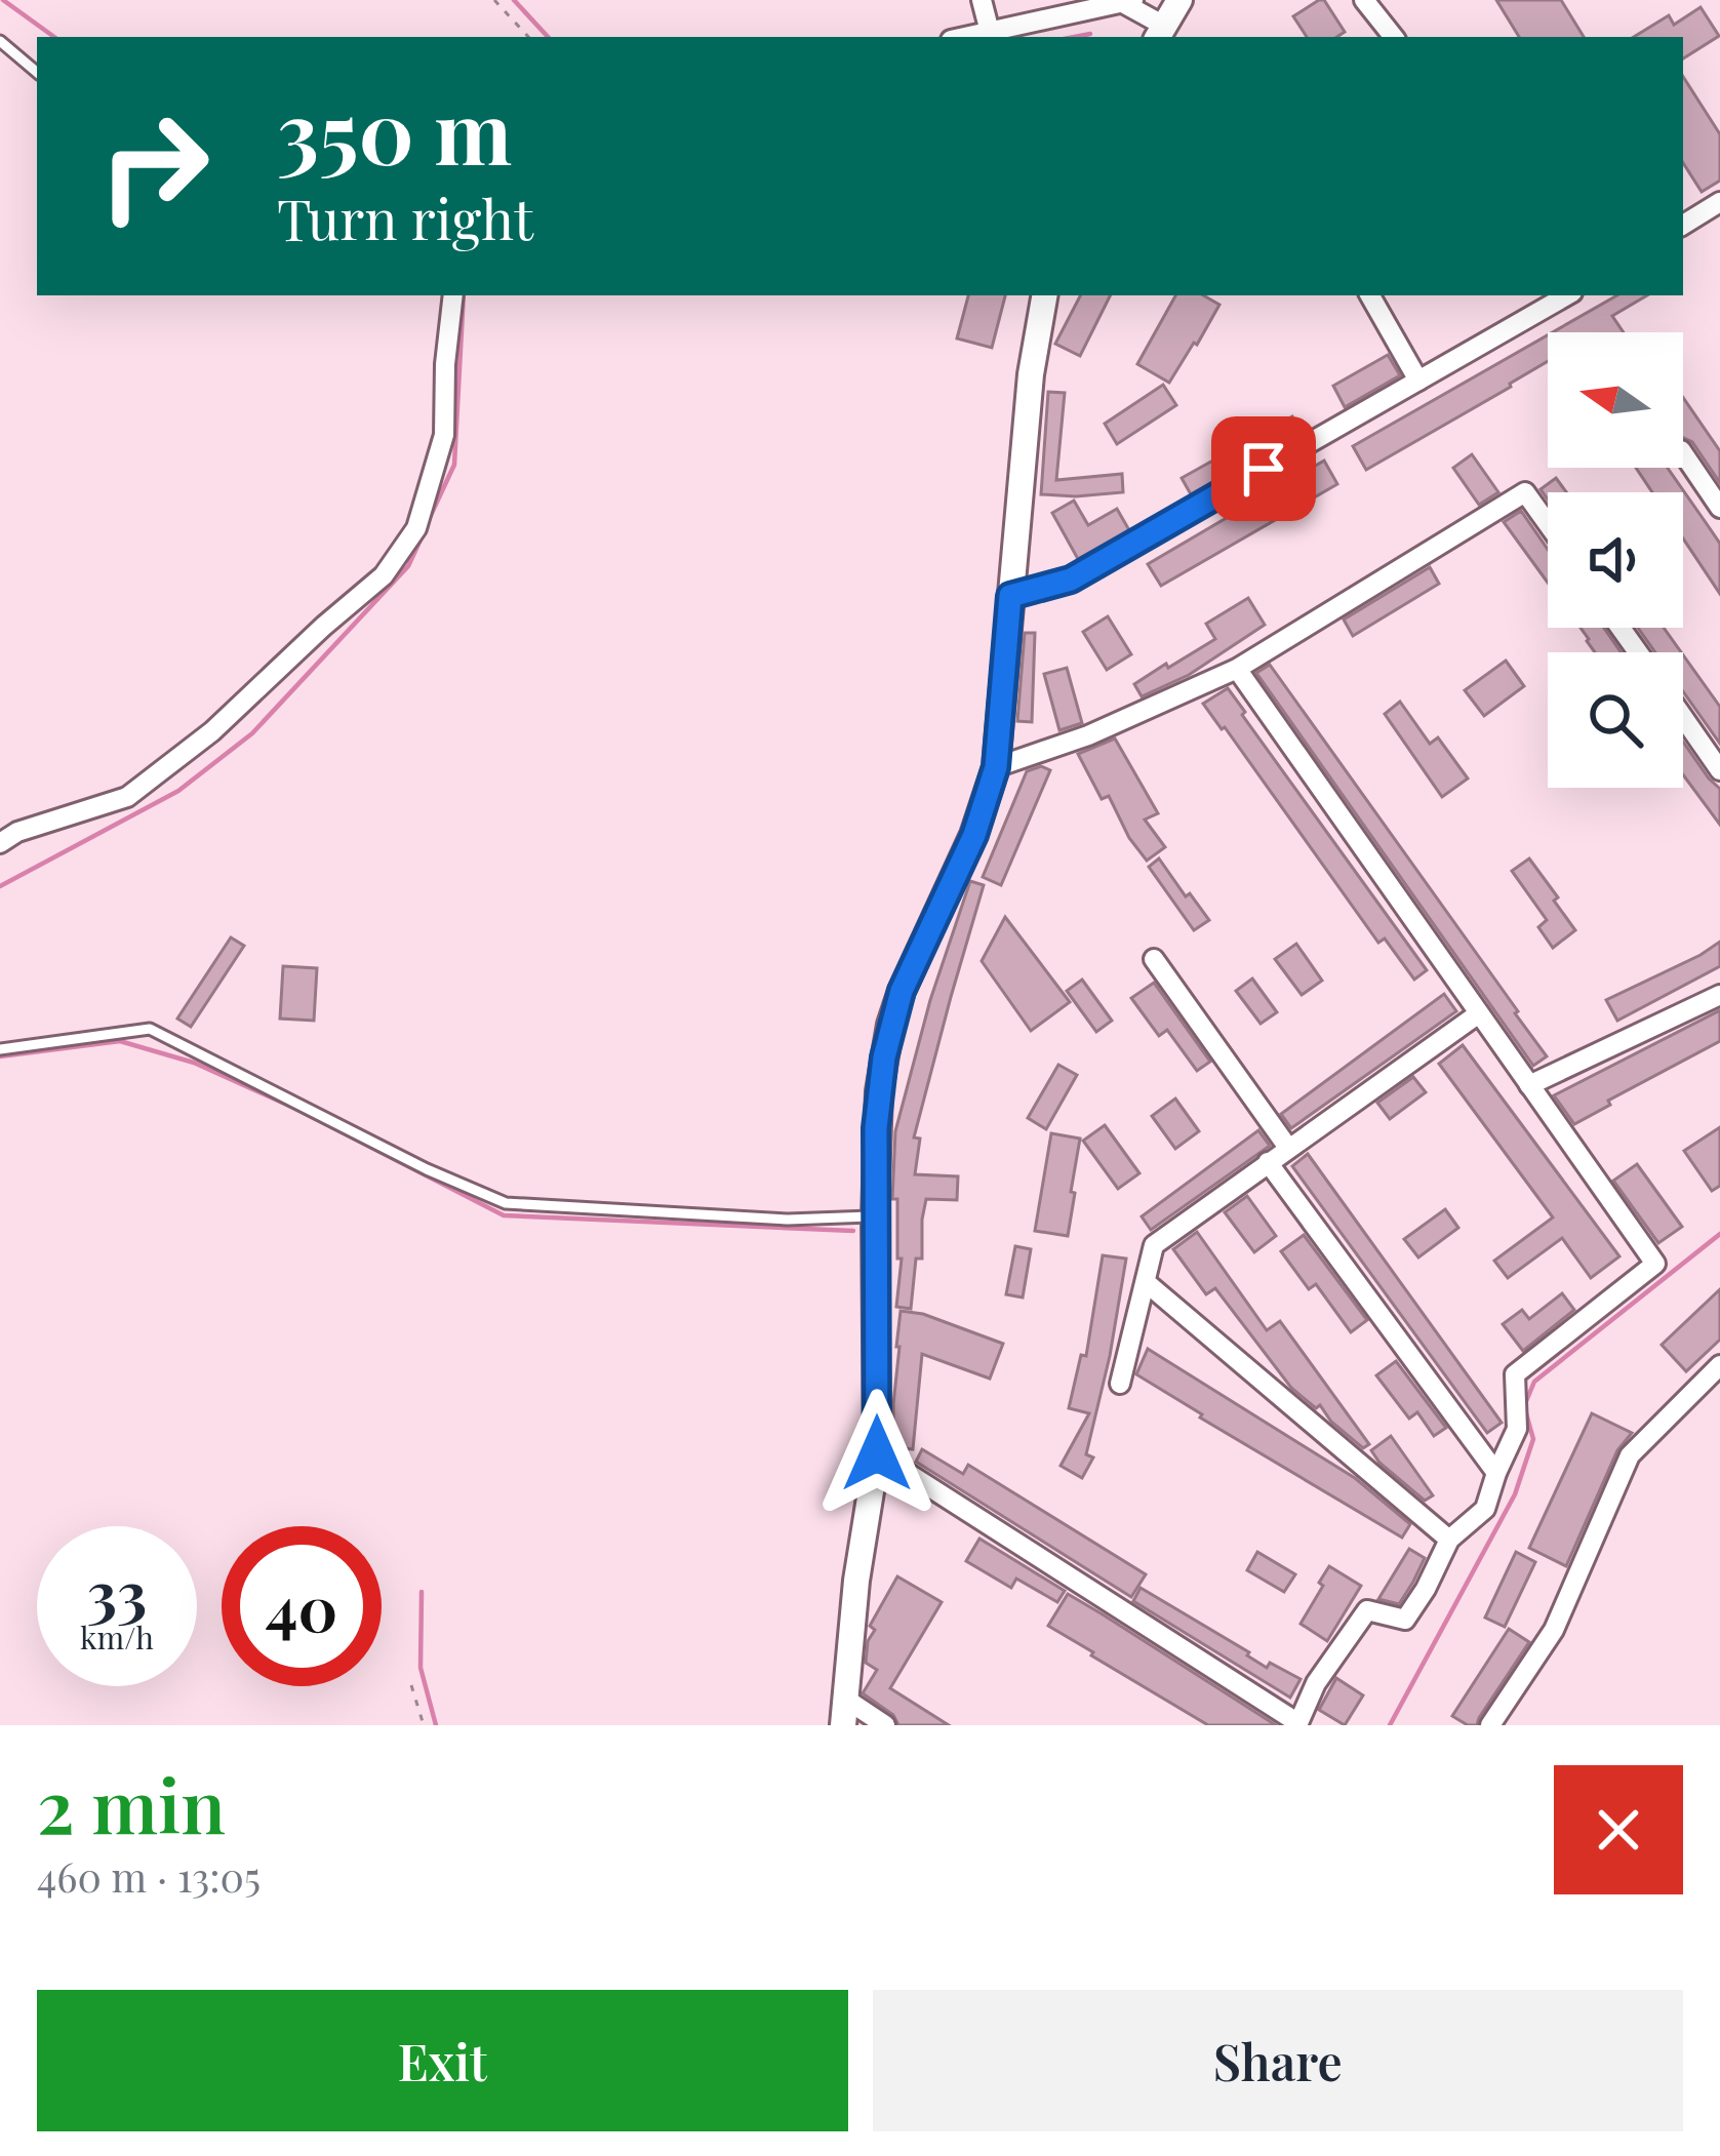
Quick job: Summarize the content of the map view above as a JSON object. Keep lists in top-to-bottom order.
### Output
{
  "north": "left",
  "page": {
    "turn": ["350 m", "Turn right"],
    "speed": "33 km/h",
    "limit": "40",
    "heading": ["2 min", "460 m · 13:05"],
    "buttons": ["Exit", "Share"]
  }
}
